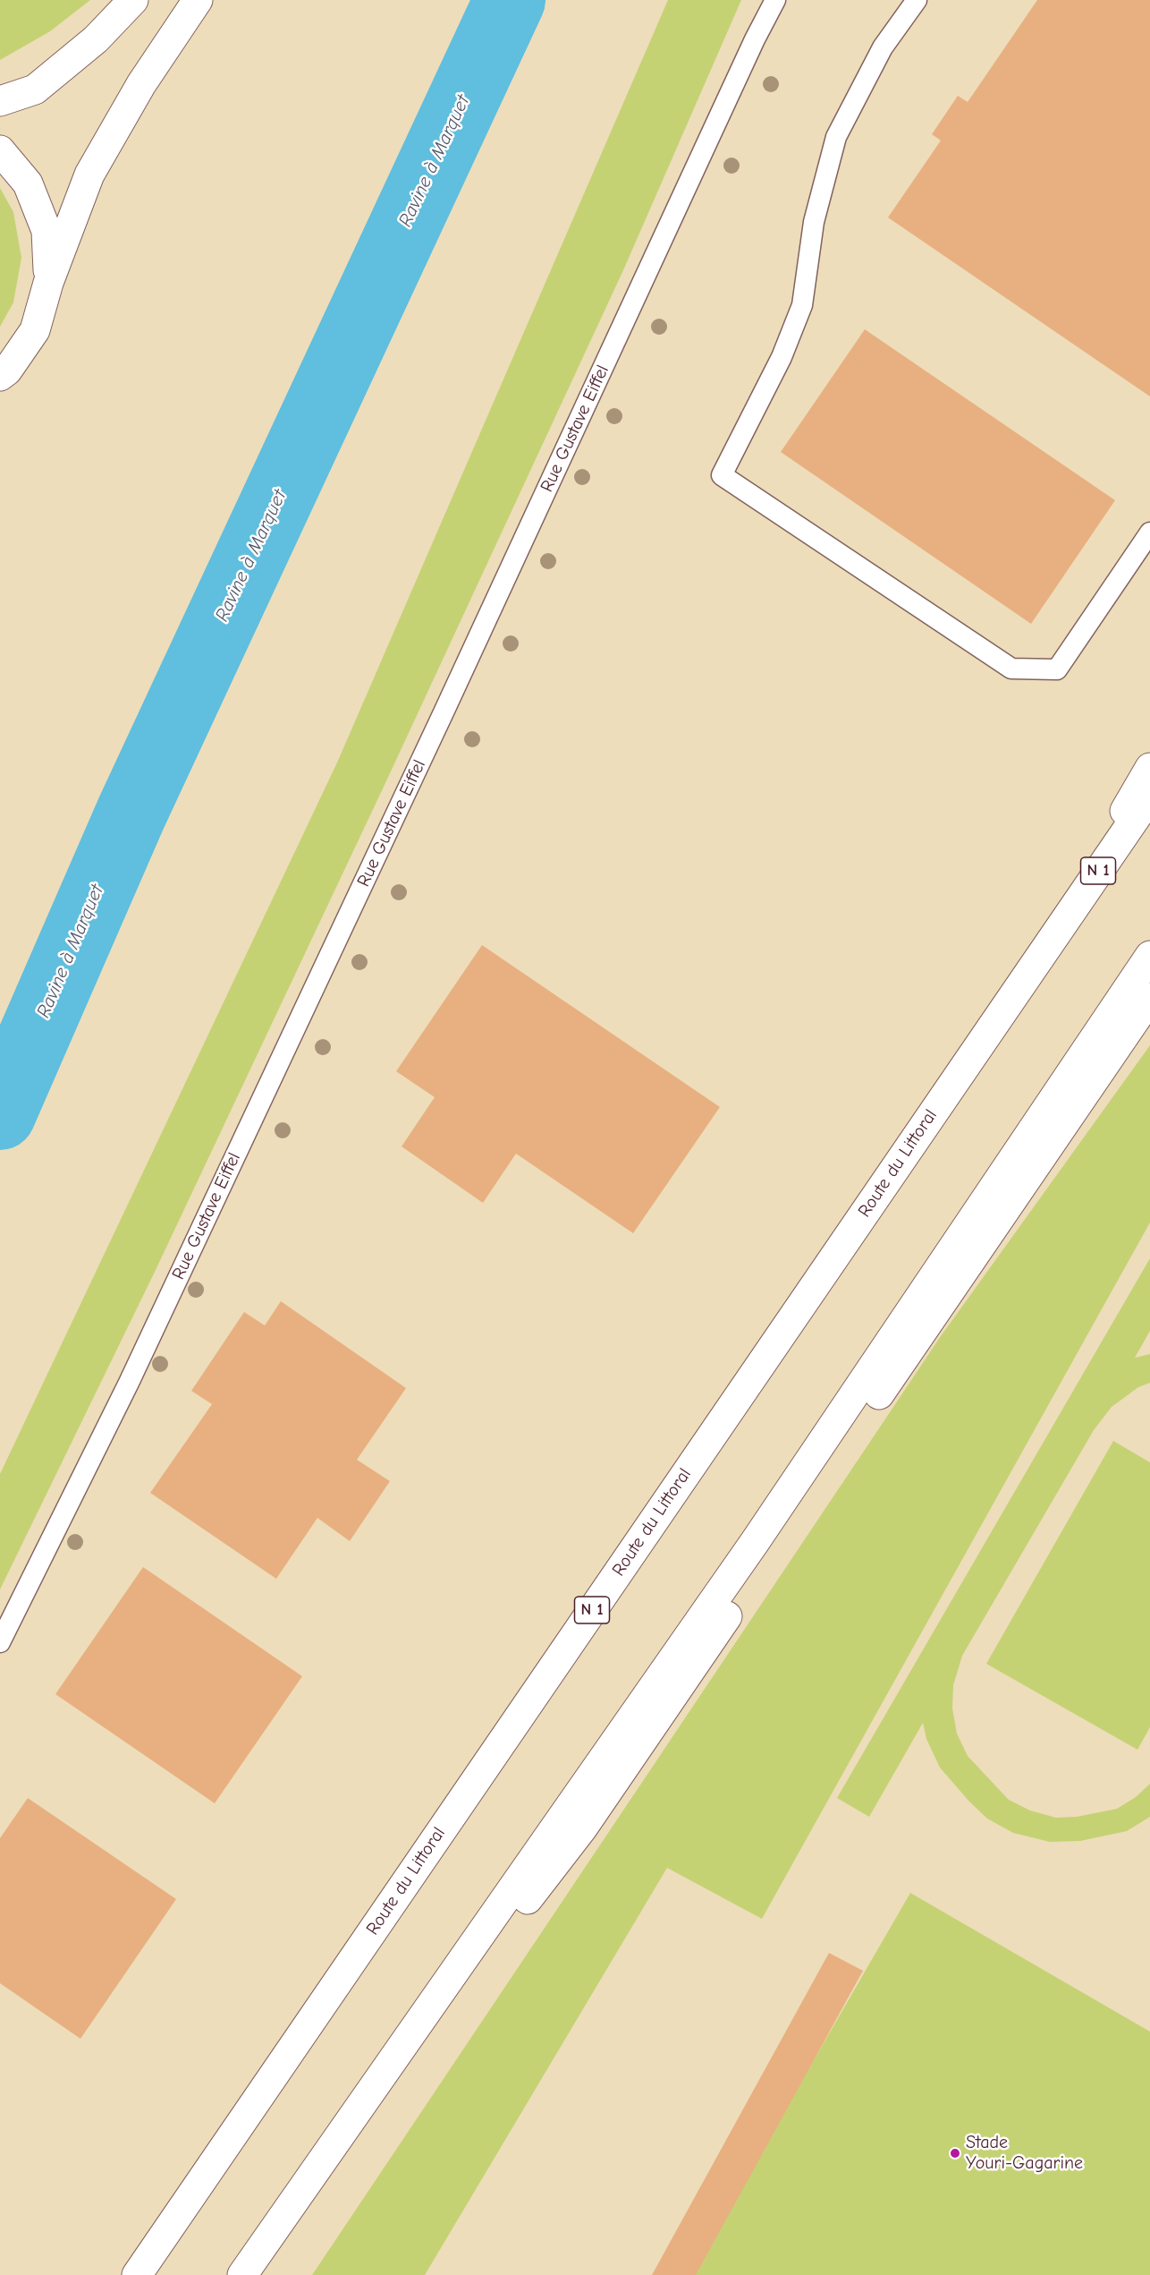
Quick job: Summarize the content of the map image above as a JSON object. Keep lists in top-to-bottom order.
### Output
{
  "streets": {
    "main road": ["N 1", "Route du Littoral"],
    "lane": ["Rue Gustave Eiffel"]
  },
  "water": ["Ravine à Marquet"],
  "places": ["Stade Youri-Gagarine"]
}
